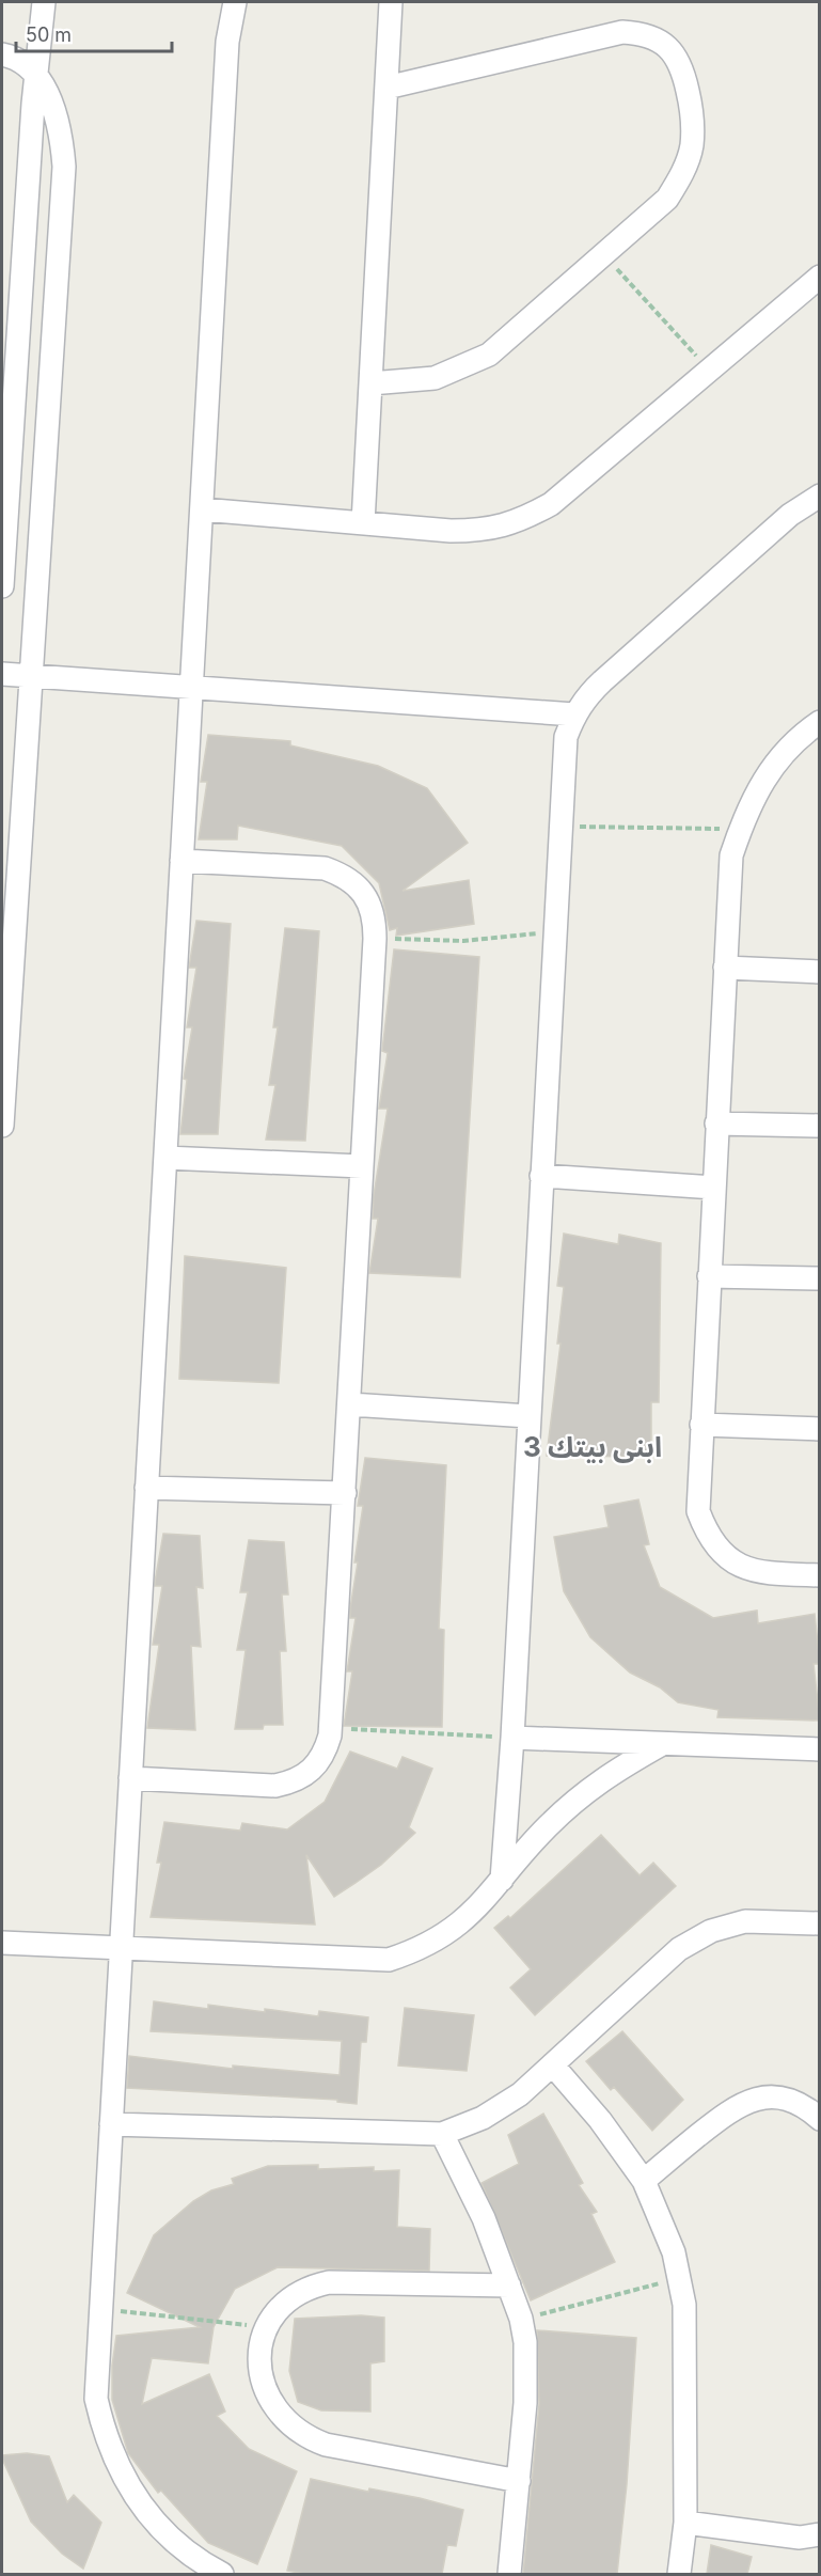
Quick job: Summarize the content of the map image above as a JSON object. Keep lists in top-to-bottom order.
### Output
{
  "districts": ["ابنى بيتك 3"],
  "scale_bar": "50 m"
}
